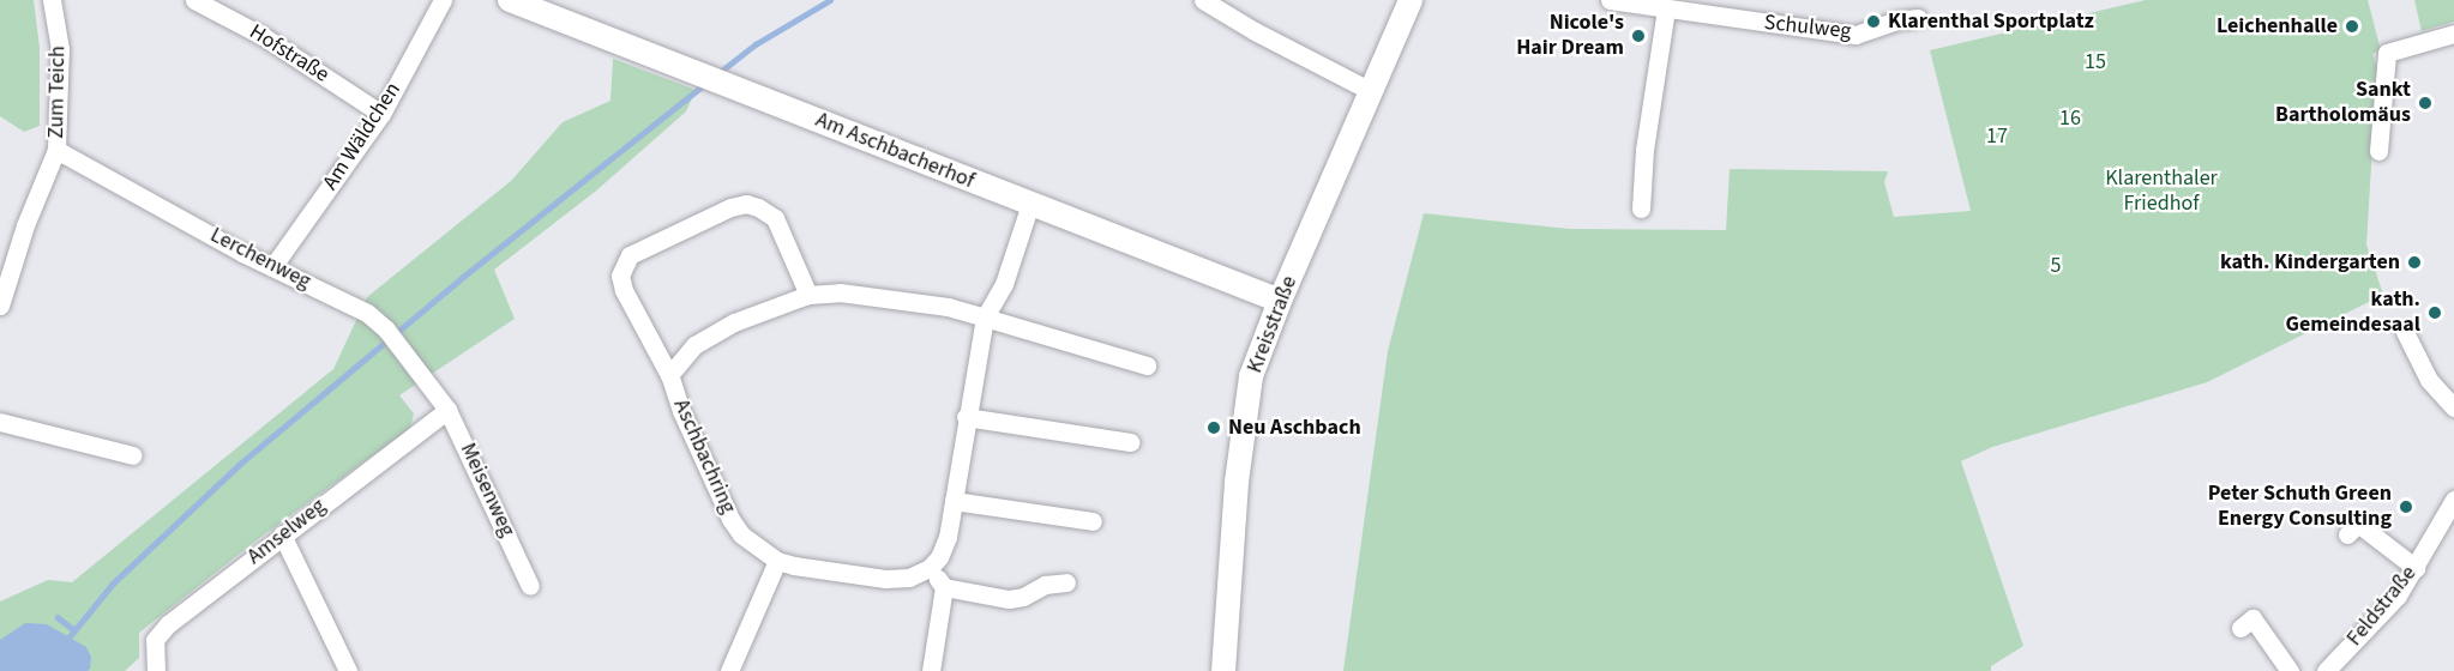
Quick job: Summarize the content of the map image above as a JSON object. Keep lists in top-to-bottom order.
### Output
{
  "streets": {
    "street": [
      "Schulweg",
      "Hofstraße",
      "Zum Teich",
      "Am Wäldchen",
      "Am Aschbacherhof",
      "Lerchenweg",
      "Kreisstraße",
      "Aschbachring",
      "Meisenweg",
      "Amselweg",
      "Feldstraße"
    ]
  },
  "crossings": [
    ["Hofstraße", "Am Wäldchen"],
    ["Zum Teich", "Lerchenweg"],
    ["Am Wäldchen", "Lerchenweg"],
    ["Am Aschbacherhof", "Kreisstraße"],
    ["Lerchenweg", "Meisenweg"],
    ["Lerchenweg", "Amselweg"],
    ["Meisenweg", "Amselweg"]
  ],
  "parks": [
    "15",
    "16",
    "17",
    "Klarenthaler Friedhof",
    "5"
  ],
  "places": [
    "Klarenthal Sportplatz",
    "Leichenhalle",
    "Nicole's Hair Dream",
    "Sankt Bartholomäus",
    "kath. Kindergarten",
    "kath. Gemeindesaal",
    "Neu Aschbach",
    "Peter Schuth Green Energy Consulting"
  ]
}
